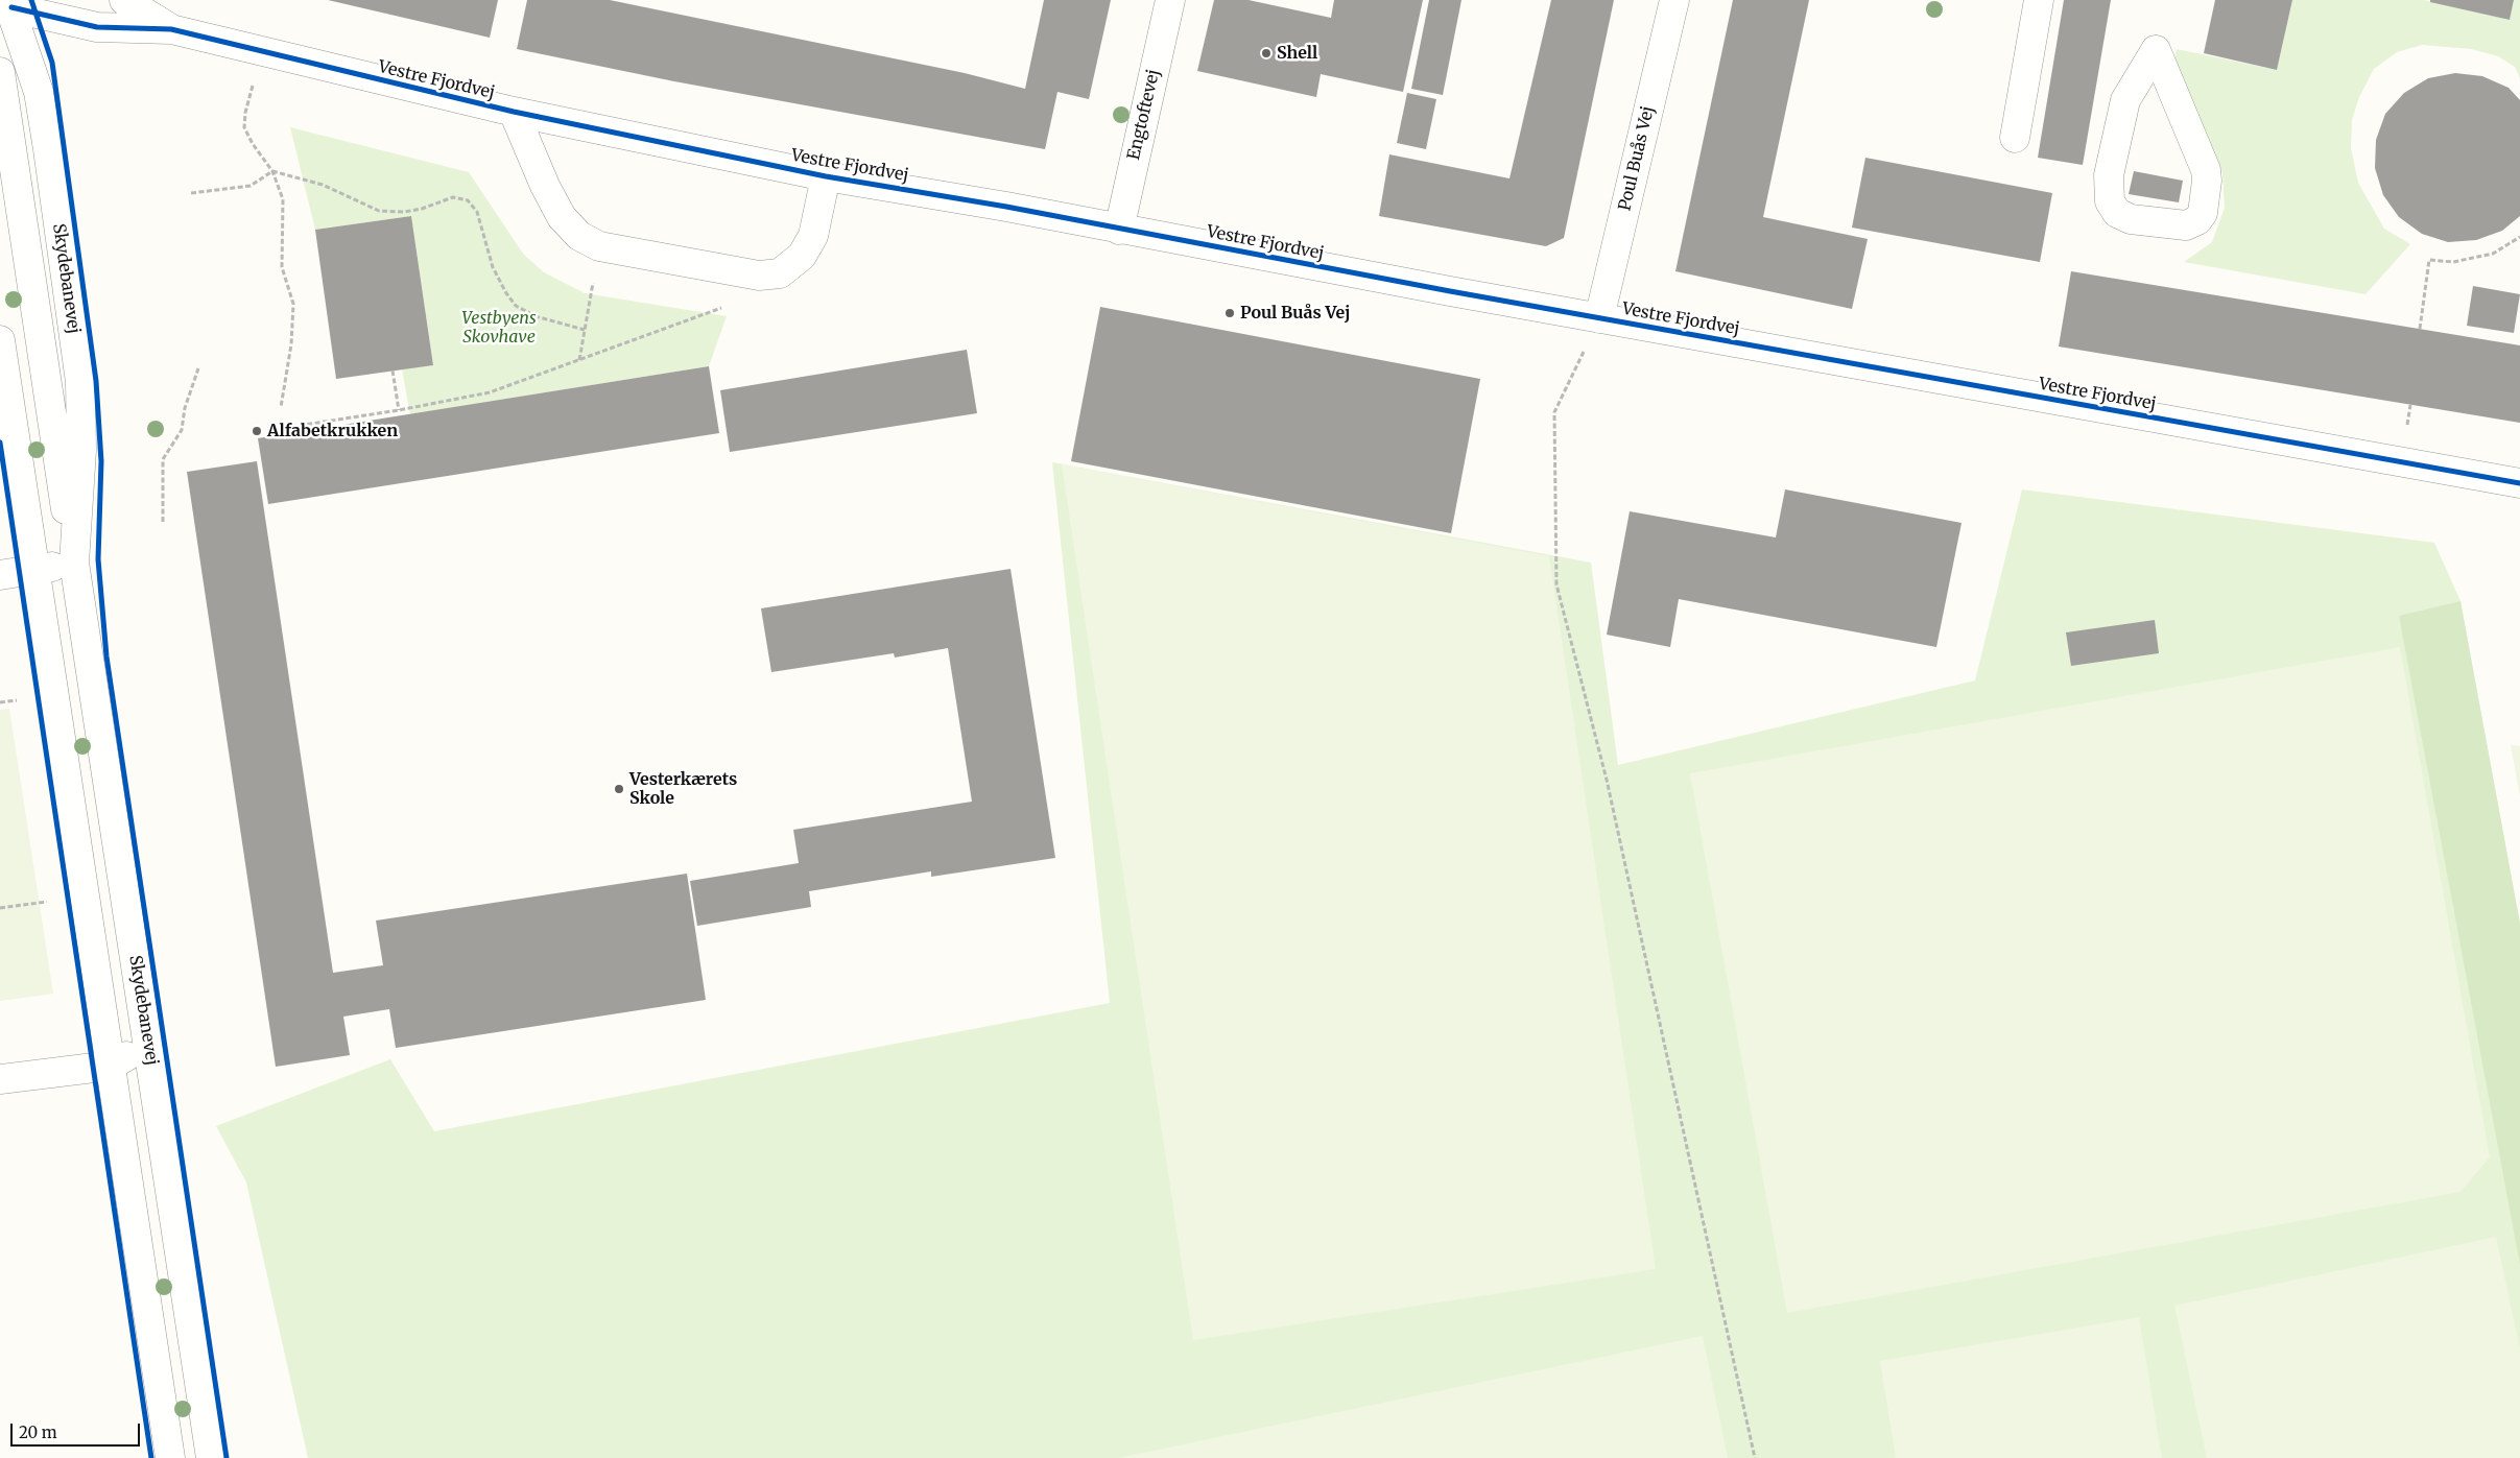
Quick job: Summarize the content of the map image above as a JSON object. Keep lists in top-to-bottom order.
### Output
{
  "streets": {
    "street": [
      "Vestre Fjordvej",
      "Engtoftevej",
      "Poul Buås Vej",
      "Skydebanevej"
    ]
  },
  "crossings": [
    ["Vestre Fjordvej", "Engtoftevej"],
    ["Vestre Fjordvej", "Poul Buås Vej"],
    ["Vestre Fjordvej", "Skydebanevej"]
  ],
  "parks": ["Vestbyens Skovhave"],
  "places": [
    "Shell",
    "Poul Buås Vej",
    "Alfabetkrukken",
    "Vesterkærets Skole"
  ],
  "scale_bar": "20 m"
}
